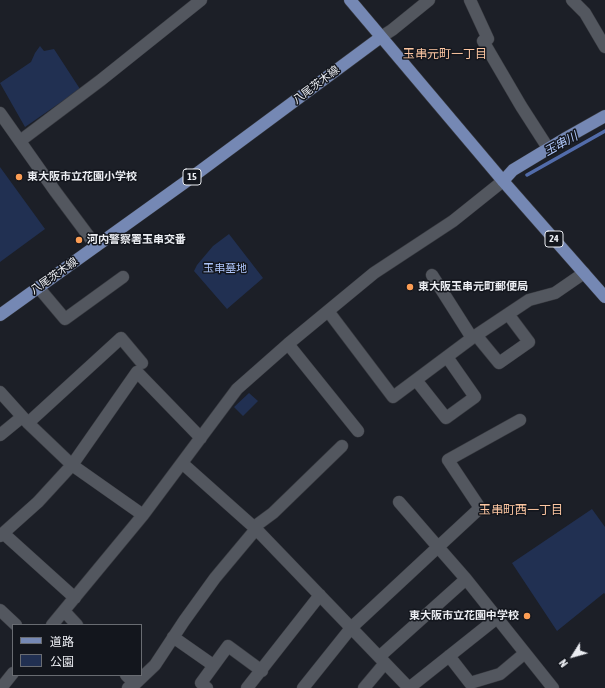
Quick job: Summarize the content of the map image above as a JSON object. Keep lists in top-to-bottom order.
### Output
{
  "streets": {
    "main road": ["八尾茨木線", "15", "24"]
  },
  "districts": ["玉串元町一丁目", "玉串町西一丁目"],
  "water": ["玉串川"],
  "parks": ["玉串墓地"],
  "places": [
    "東大阪市立花園小学校",
    "河内警察署玉串交番",
    "東大阪玉串元町郵便局",
    "東大阪市立花園中学校"
  ],
  "legend": ["道路", "公園"],
  "north": "bottom left"
}
